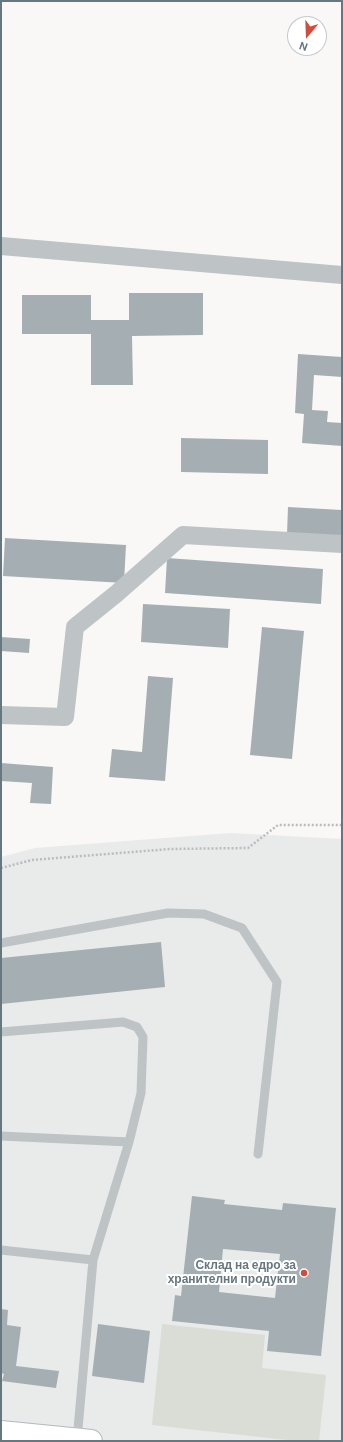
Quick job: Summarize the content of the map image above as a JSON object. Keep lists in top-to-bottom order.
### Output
{
  "places": ["Склад на едро за хранителни продукти"],
  "north": "bottom"
}
